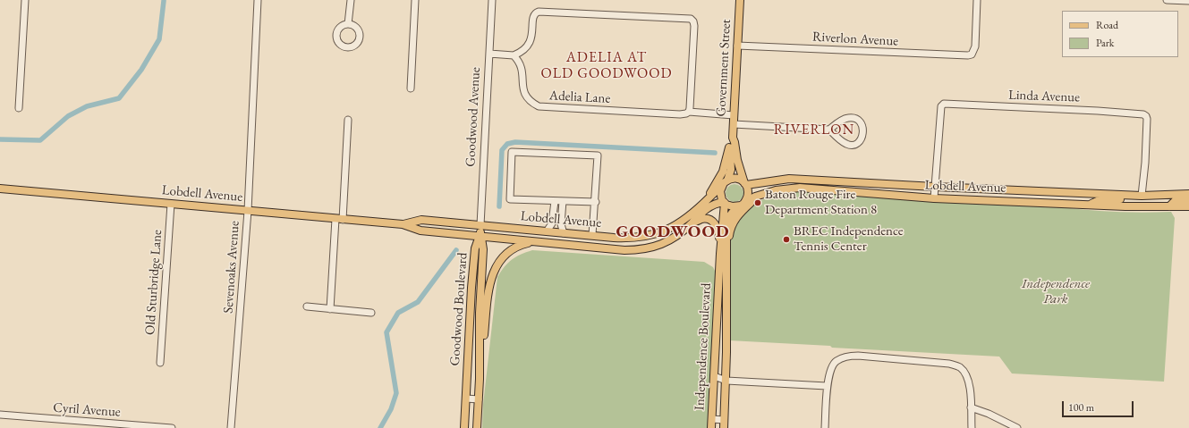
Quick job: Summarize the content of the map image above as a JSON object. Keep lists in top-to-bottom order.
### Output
{
  "streets": {
    "main road": [
      "Government Street",
      "Goodwood Avenue",
      "Lobdell Avenue",
      "Goodwood Boulevard",
      "Independence Boulevard"
    ],
    "street": [
      "Riverlon Avenue",
      "Linda Avenue",
      "Adelia Lane",
      "Sevenoaks Avenue",
      "Old Sturbridge Lane",
      "Cyril Avenue"
    ]
  },
  "crossings": [
    ["Riverlon Avenue", "Government Street"],
    ["Government Street", "Adelia Lane"],
    ["Government Street", "Lobdell Avenue"],
    ["Linda Avenue", "Lobdell Avenue"],
    ["Goodwood Avenue", "Lobdell Avenue"],
    ["Goodwood Avenue", "Goodwood Boulevard"],
    ["Lobdell Avenue", "Sevenoaks Avenue"],
    ["Lobdell Avenue", "Old Sturbridge Lane"],
    ["Lobdell Avenue", "Goodwood Boulevard"]
  ],
  "districts": ["ADELIA AT OLD GOODWOOD", "RIVERLON", "GOODWOOD"],
  "parks": ["Independence Park"],
  "places": ["Baton Rouge Fire Department Station 8", "BREC Independence Tennis Center"],
  "legend": ["Road", "Park"],
  "scale_bar": "100 m"
}
